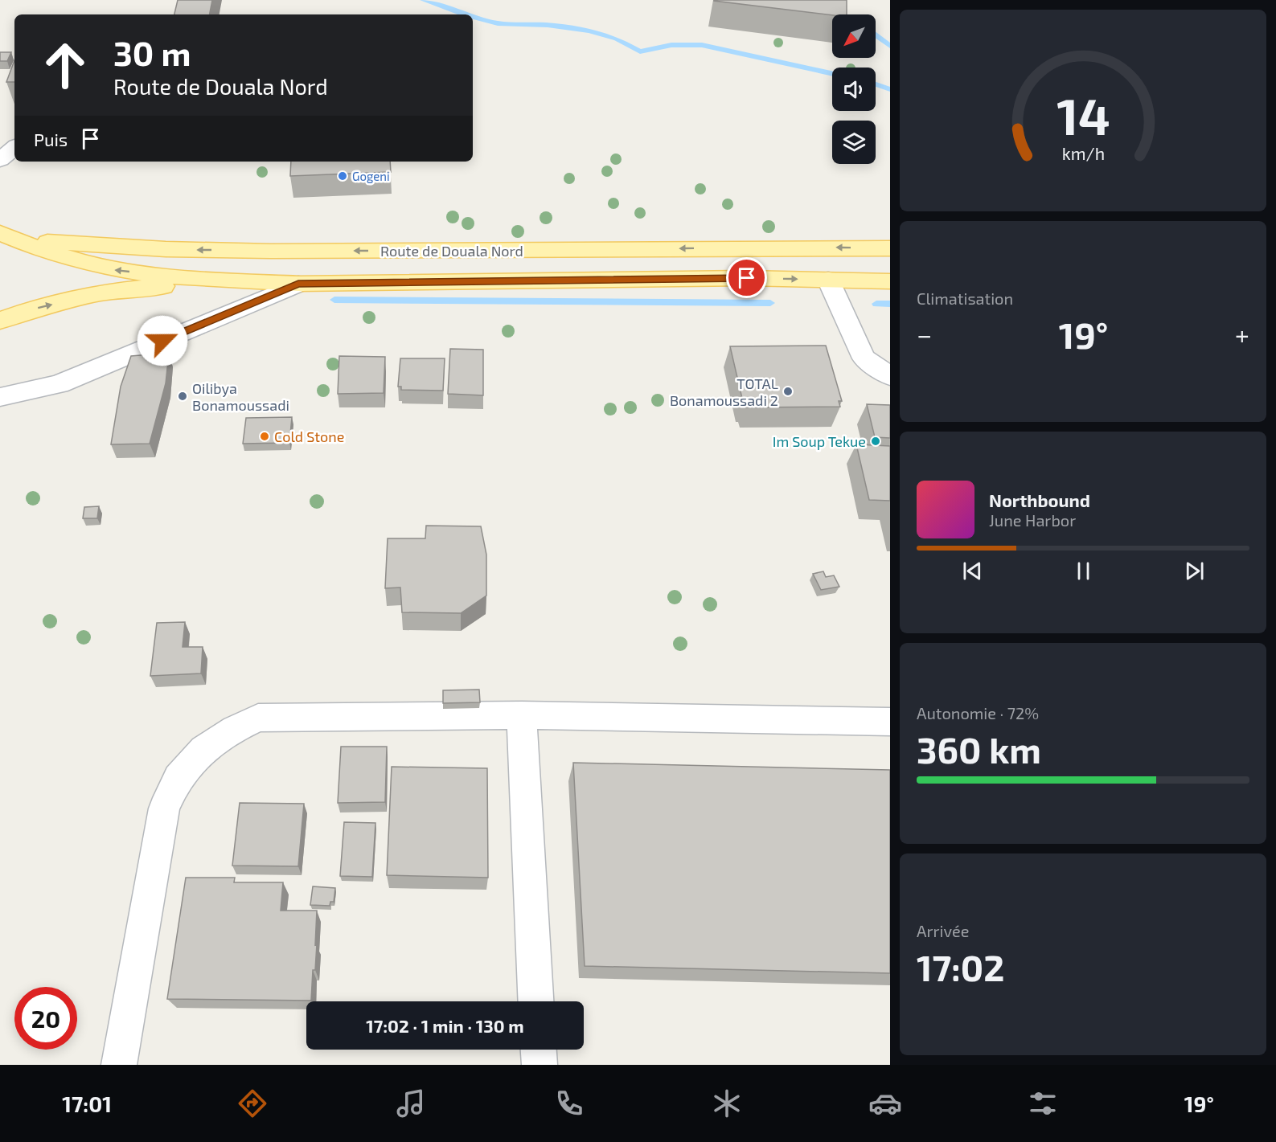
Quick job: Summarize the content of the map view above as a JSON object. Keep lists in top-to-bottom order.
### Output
{
  "streets": {
    "main road": ["Route de Douala Nord"]
  },
  "places": [
    "Gogeni",
    "TOTAL Bonamoussadi 2",
    "Oilibya Bonamoussadi",
    "Cold Stone",
    "Im Soup Tekue"
  ],
  "north": "bottom left",
  "page": {
    "turn": ["30 m", "Route de Douala Nord"],
    "then": "Puis",
    "tile": [
      "Climatisation",
      ["Autonomie · 72%", "360 km"],
      ["Arrivée", "17:02"]
    ],
    "heat": ["−", "19°", "+"],
    "song": ["Northbound", "June Harbor"],
    "limit": "20",
    "trip": "17:02 · 1 min · 130 m",
    "tabs": ["17:01", "19°"],
    "gauge": ["14", "km/h"]
  }
}
